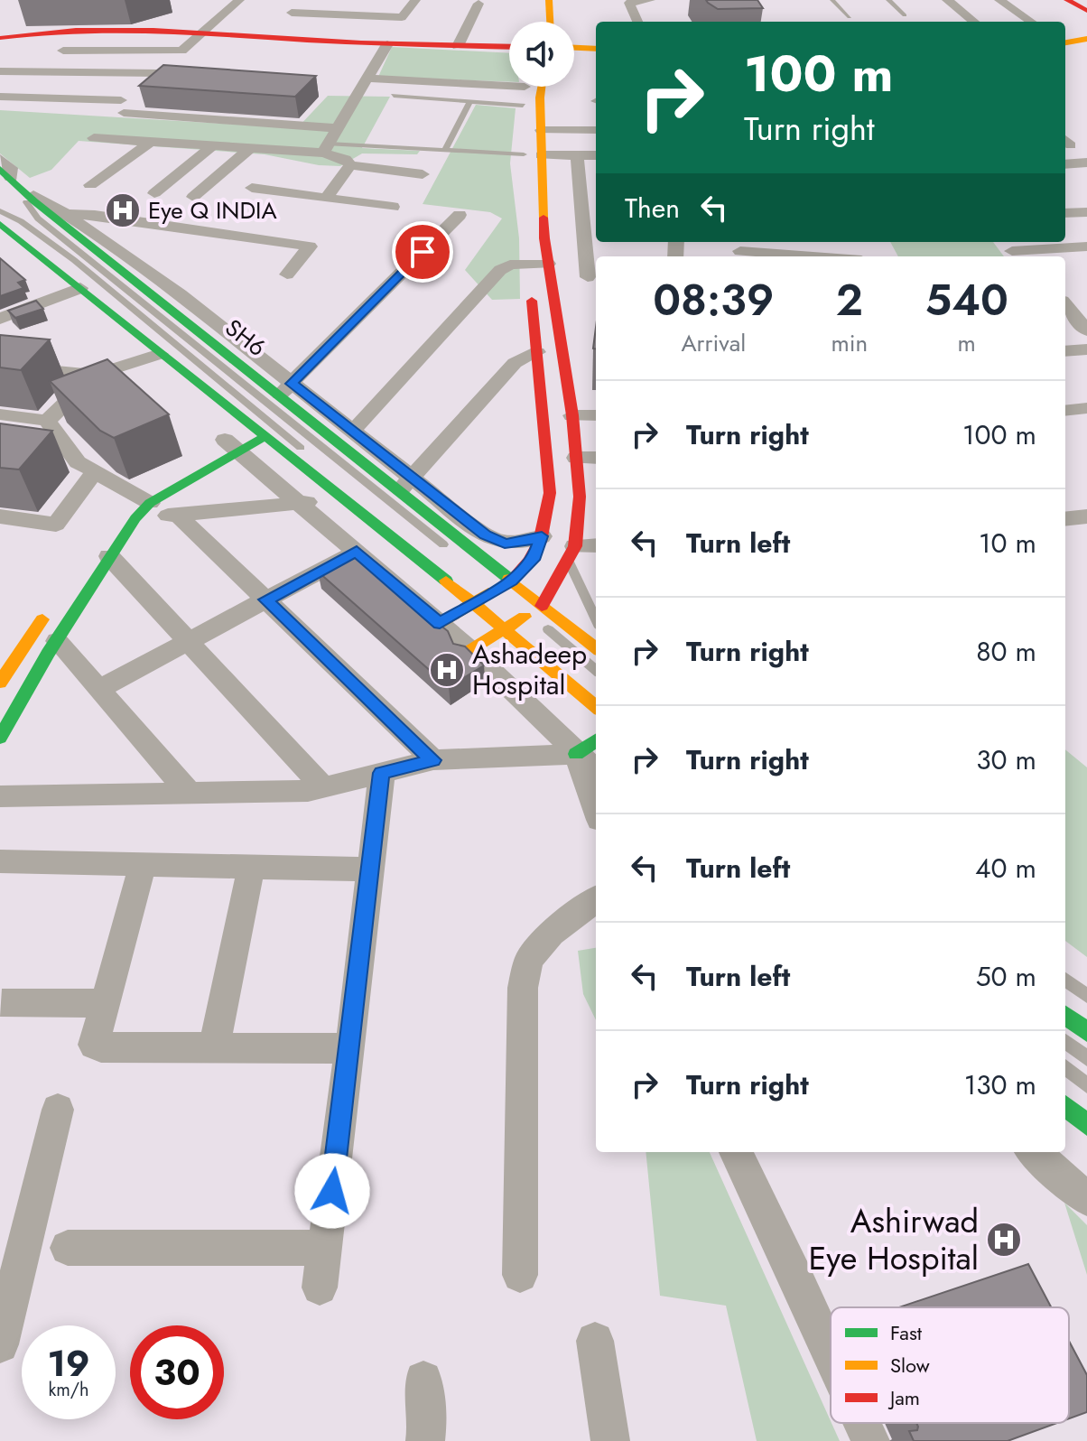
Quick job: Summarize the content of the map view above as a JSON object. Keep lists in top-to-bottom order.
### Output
{
  "streets": {
    "street": ["SH6"]
  },
  "places": {
    "hospital": ["Eye Q INDIA", "Ashadeep Hospital", "Ashirwad Eye Hospital"]
  },
  "legend": ["Fast", "Slow", "Jam"],
  "page": {
    "turn": ["100 m", "Turn right"],
    "then": "Then",
    "eta": [
      "08:39",
      "Arrival",
      "2",
      "min",
      "540",
      "m"
    ],
    "list": [
      {
        "name": "Turn right",
        "value": "100 m"
      },
      {
        "name": "Turn left",
        "value": "10 m"
      },
      {
        "name": "Turn right",
        "value": "80 m"
      },
      {
        "name": "Turn right",
        "value": "30 m"
      },
      {
        "name": "Turn left",
        "value": "40 m"
      },
      {
        "name": "Turn left",
        "value": "50 m"
      },
      {
        "name": "Turn right",
        "value": "130 m"
      }
    ],
    "speed": "19 km/h",
    "limit": "30"
  }
}
